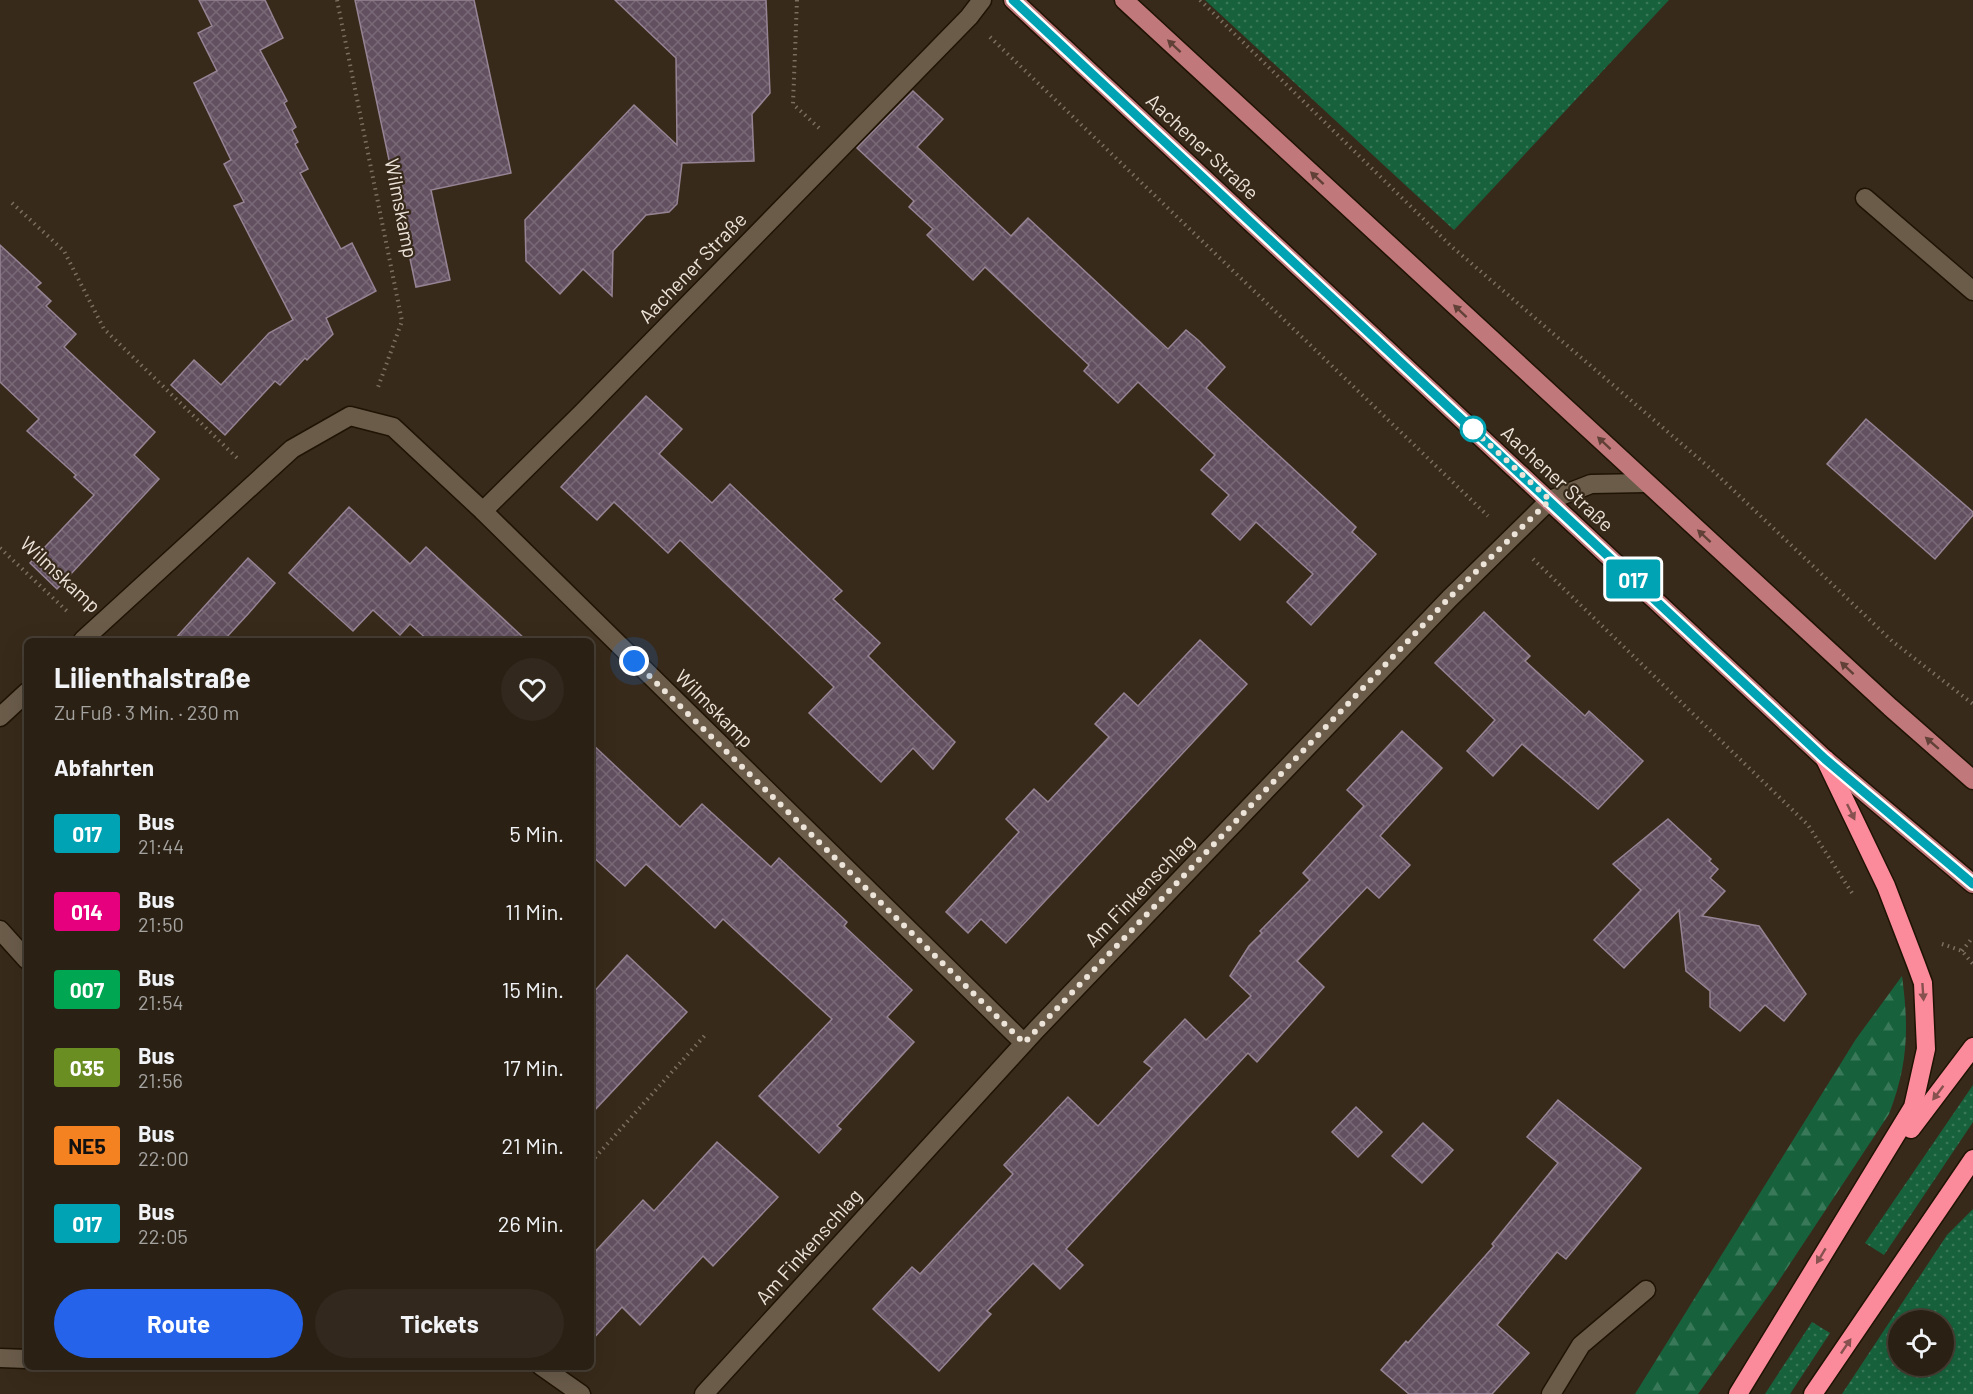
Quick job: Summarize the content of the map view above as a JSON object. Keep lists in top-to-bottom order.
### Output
{
  "streets": {
    "main road": ["Aachener Straße"],
    "street": ["Wilmskamp", "Am Finkenschlag"]
  },
  "crossings": [
    ["Aachener Straße", "Wilmskamp"],
    ["Aachener Straße", "Am Finkenschlag"],
    ["Wilmskamp", "Am Finkenschlag"]
  ],
  "lines": ["bus line 017"],
  "page": {
    "on_map": "017",
    "heading": [
      ["Lilienthalstraße", "Zu Fuß · 3 Min. · 230 m"],
      "Abfahrten"
    ],
    "list": [
      {
        "mark": "017",
        "name": "Bus",
        "note": "21:44",
        "value": "5 Min."
      },
      {
        "mark": "014",
        "name": "Bus",
        "note": "21:50",
        "value": "11 Min."
      },
      {
        "mark": "007",
        "name": "Bus",
        "note": "21:54",
        "value": "15 Min."
      },
      {
        "mark": "035",
        "name": "Bus",
        "note": "21:56",
        "value": "17 Min."
      },
      {
        "mark": "NE5",
        "name": "Bus",
        "note": "22:00",
        "value": "21 Min."
      },
      {
        "mark": "017",
        "name": "Bus",
        "note": "22:05",
        "value": "26 Min."
      }
    ],
    "buttons": ["Route", "Tickets"]
  }
}
